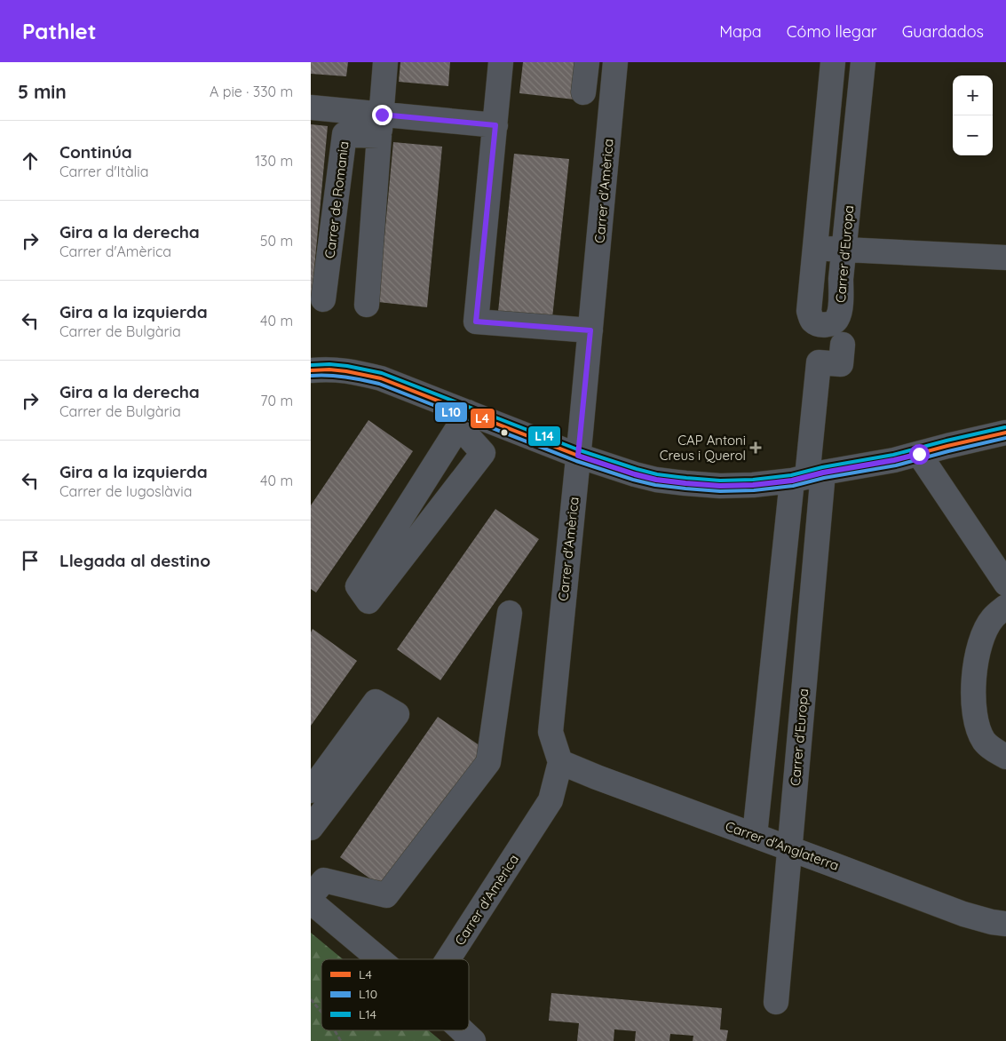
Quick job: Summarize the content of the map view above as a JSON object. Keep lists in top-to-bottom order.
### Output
{
  "streets": {
    "street": [
      "Carrer d'Amèrica",
      "Carrer de Romania",
      "Carrer d'Europa",
      "Carrer d'Anglaterra"
    ]
  },
  "crossings": [
    ["Carrer d'Amèrica", "Carrer d'Anglaterra"],
    ["Carrer d'Europa", "Carrer d'Anglaterra"]
  ],
  "places": {
    "health": ["CAP Antoni Creus i Querol"]
  },
  "lines": ["transit line L14", "transit line L4", "transit line L10"],
  "legend": ["L4", "L10", "L14"],
  "page": {
    "header": "Pathlet",
    "nav": ["Mapa", "Cómo llegar", "Guardados"],
    "heading": ["5 min", "A pie · 330 m"],
    "map_buttons": ["+", "−"],
    "list": [
      ["Continúa", "Carrer d'Itàlia", "130 m"],
      ["Gira a la derecha", "Carrer d'Amèrica", "50 m"],
      ["Gira a la izquierda", "Carrer de Bulgària", "40 m"],
      ["Gira a la derecha", "Carrer de Bulgària", "70 m"],
      ["Gira a la izquierda", "Carrer de Iugoslàvia", "40 m"],
      "Llegada al destino"
    ]
  }
}
